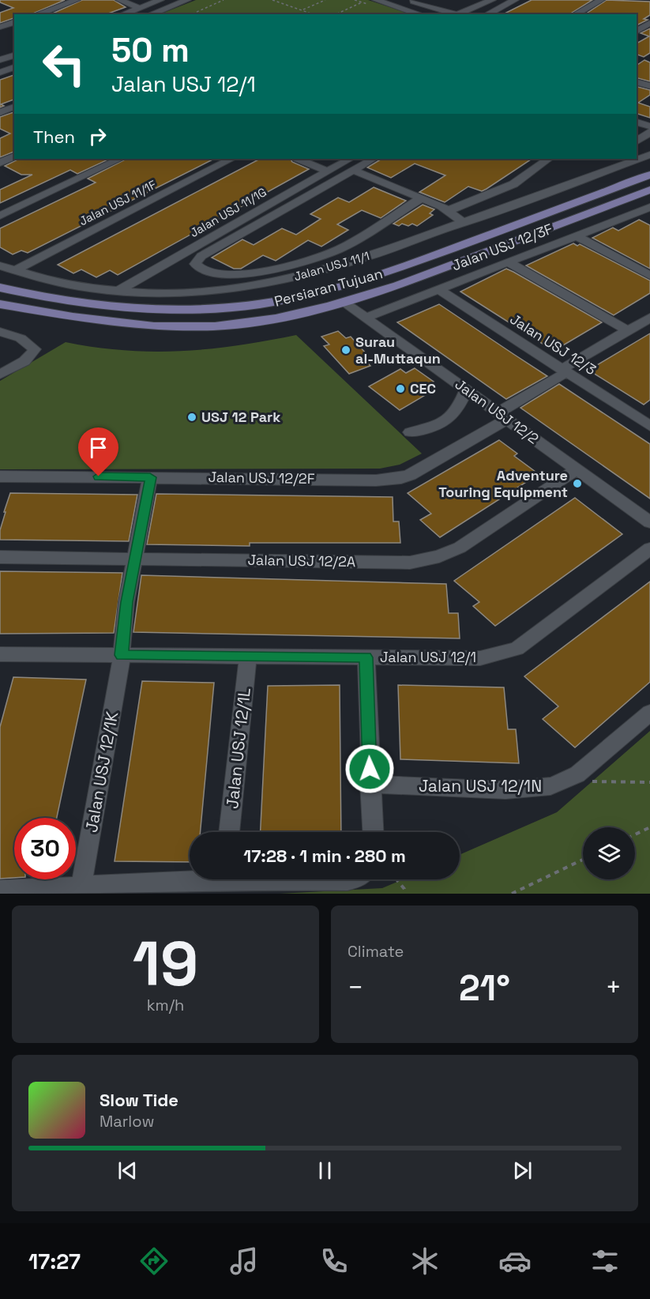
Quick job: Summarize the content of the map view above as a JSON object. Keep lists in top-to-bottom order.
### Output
{
  "streets": {
    "main road": ["Persiaran Tujuan"],
    "street": [
      "Jalan USJ 11/1F",
      "Jalan USJ 11/1G",
      "Jalan USJ 12/3F",
      "Jalan USJ 11/1",
      "Jalan USJ 12/3",
      "Jalan USJ 12/2",
      "Jalan USJ 12/2F",
      "Jalan USJ 12/2A",
      "Jalan USJ 12/1",
      "Jalan USJ 12/1L",
      "Jalan USJ 12/1K",
      "Jalan USJ 12/1N"
    ]
  },
  "crossings": [
    ["Jalan USJ 11/1F", "Jalan USJ 11/1"],
    ["Jalan USJ 11/1G", "Jalan USJ 11/1"],
    ["Jalan USJ 12/3F", "Jalan USJ 12/3"],
    ["Jalan USJ 12/3F", "Jalan USJ 12/2"],
    ["Persiaran Tujuan", "Jalan USJ 12/2"],
    ["Jalan USJ 12/3", "Jalan USJ 12/2F"],
    ["Jalan USJ 12/2", "Jalan USJ 12/2F"],
    ["Jalan USJ 12/2", "Jalan USJ 12/2A"],
    ["Jalan USJ 12/2F", "Jalan USJ 12/1K"],
    ["Jalan USJ 12/2A", "Jalan USJ 12/1K"],
    ["Jalan USJ 12/1", "Jalan USJ 12/1L"],
    ["Jalan USJ 12/1", "Jalan USJ 12/1K"]
  ],
  "places": [
    "Surau al-Muttaqun",
    "CEC",
    "USJ 12 Park",
    "Adventure Touring Equipment"
  ],
  "page": {
    "turn": ["50 m", "Jalan USJ 12/1"],
    "then": "Then",
    "limit": "30",
    "trip": "17:28 · 1 min · 280 m",
    "tile": [
      ["19", "km/h"],
      "Climate"
    ],
    "heat": ["−", "21°", "+"],
    "song": ["Slow Tide", "Marlow"],
    "tabs": "17:27"
  }
}
